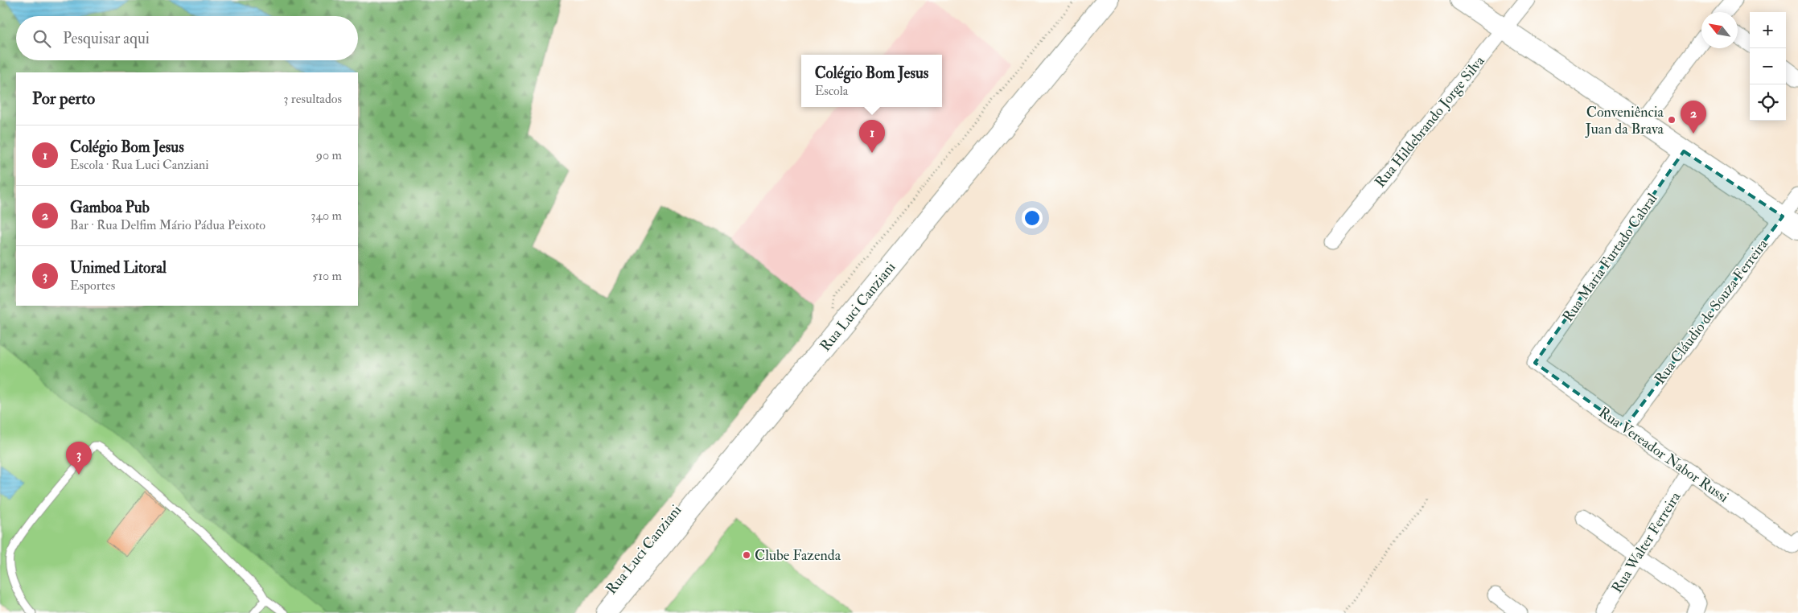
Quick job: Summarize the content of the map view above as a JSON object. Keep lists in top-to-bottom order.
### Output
{
  "streets": {
    "main road": ["Rua Luci Canziani"],
    "street": [
      "Rua Hildebrando Jorge Silva",
      "Rua Maria Furtado Cabral",
      "Rua Cláudio de Souza Ferreira",
      "Rua Vereador Nabor Russi",
      "Rua Walter Ferreira"
    ]
  },
  "crossings": [
    ["Rua Maria Furtado Cabral", "Rua Vereador Nabor Russi"],
    ["Rua Cláudio de Souza Ferreira", "Rua Vereador Nabor Russi"],
    ["Rua Vereador Nabor Russi", "Rua Walter Ferreira"]
  ],
  "places": ["Conveniência Juan da Brava", "Clube Fazenda"],
  "north": "top left",
  "page": {
    "map_buttons": ["+", "−"],
    "search": "Pesquisar aqui",
    "popup": ["Colégio Bom Jesus", "Escola"],
    "heading": ["Por perto", "3 resultados"],
    "pins": ["2", "1", "3"],
    "list": [
      {
        "mark": "1",
        "name": "Colégio Bom Jesus",
        "note": "Escola · Rua Luci Canziani",
        "value": "90 m"
      },
      {
        "mark": "2",
        "name": "Gamboa Pub",
        "note": "Bar · Rua Delfim Mário Pádua Peixoto",
        "value": "340 m"
      },
      {
        "mark": "3",
        "name": "Unimed Litoral",
        "note": "Esportes",
        "value": "510 m"
      }
    ]
  }
}
